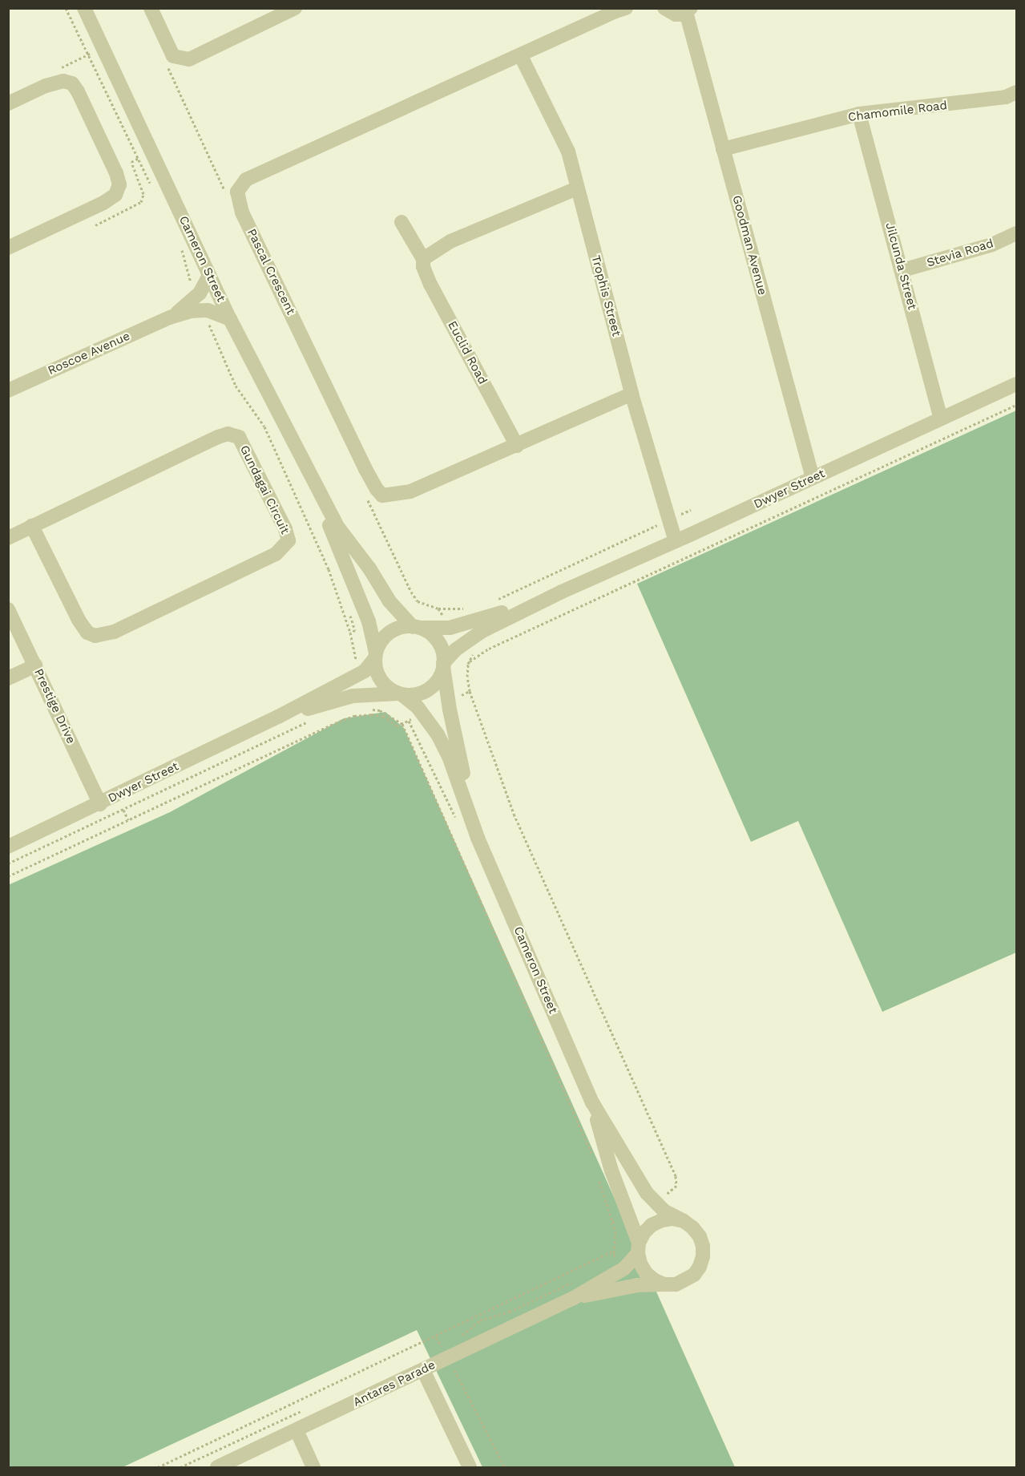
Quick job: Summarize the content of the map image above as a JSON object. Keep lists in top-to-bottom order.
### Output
{
  "streets": {
    "street": [
      "Chamomile Road",
      "Goodman Avenue",
      "Stevia Road",
      "Cameron Street",
      "Jilcunda Street",
      "Pascal Crescent",
      "Trophis Street",
      "Euclid Road",
      "Roscoe Avenue",
      "Dwyer Street",
      "Gundagai Circuit",
      "Prestige Drive",
      "Antares Parade"
    ]
  },
  "crossings": [
    ["Chamomile Road", "Goodman Avenue"],
    ["Chamomile Road", "Jilcunda Street"],
    ["Goodman Avenue", "Dwyer Street"],
    ["Stevia Road", "Jilcunda Street"],
    ["Cameron Street", "Dwyer Street"],
    ["Cameron Street", "Antares Parade"],
    ["Jilcunda Street", "Dwyer Street"],
    ["Pascal Crescent", "Trophis Street"],
    ["Pascal Crescent", "Euclid Road"],
    ["Trophis Street", "Dwyer Street"],
    ["Dwyer Street", "Prestige Drive"]
  ]
}
